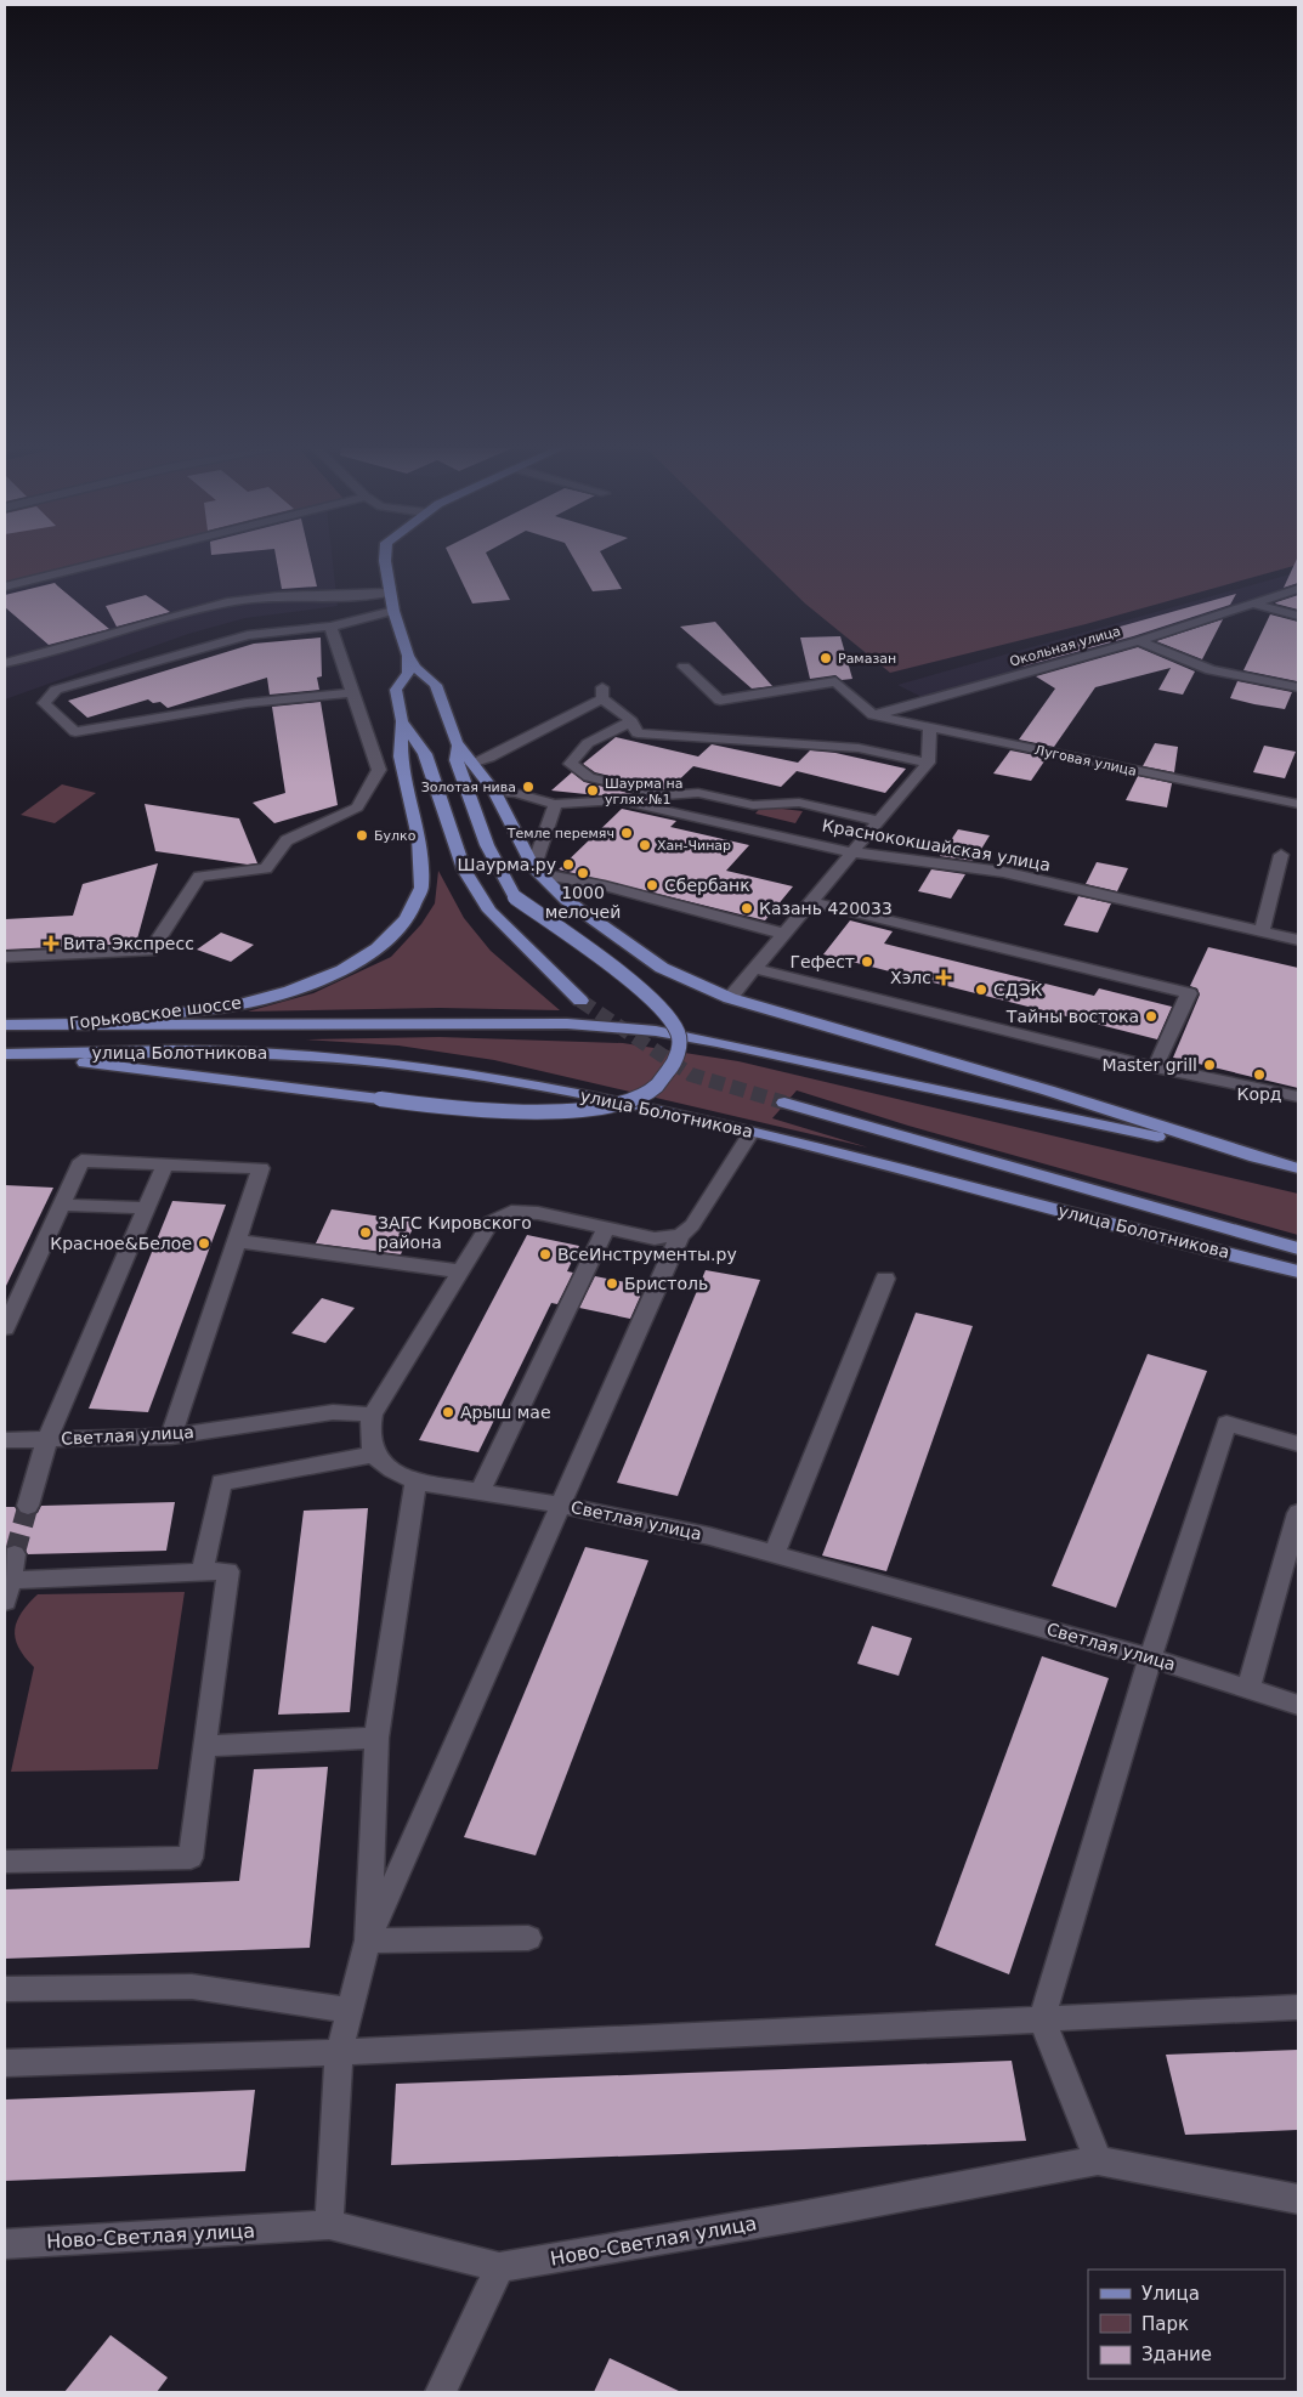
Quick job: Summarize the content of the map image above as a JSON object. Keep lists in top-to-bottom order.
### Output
{
  "streets": {
    "main road": ["Горьковское шоссе", "улица Болотникова"],
    "street": [
      "Окольная улица",
      "Луговая улица",
      "Краснококшайская улица",
      "Светлая улица",
      "Ново-Светлая улица"
    ]
  },
  "crossings": [
    ["Окольная улица", "Луговая улица"]
  ],
  "places": {
    "other": [
      "Рамазан",
      "Золотая нива",
      "Шаурма на углях №1",
      "Темле перемяч",
      "Булко",
      "Хан-Чинар",
      "Шаурма.ру",
      "1000 мелочей",
      "Сбербанк",
      "Казань 420033",
      "Гефест",
      "СДЭК",
      "Тайны востока",
      "Master grill",
      "Корд",
      "ЗАГС Кировского района",
      "Красное&Белое",
      "ВсеИнструменты.ру",
      "Бристоль",
      "Арыш мае"
    ],
    "health": ["Вита Экспресс", "Хэлс"]
  },
  "legend": ["Улица", "Парк", "Здание"]
}
